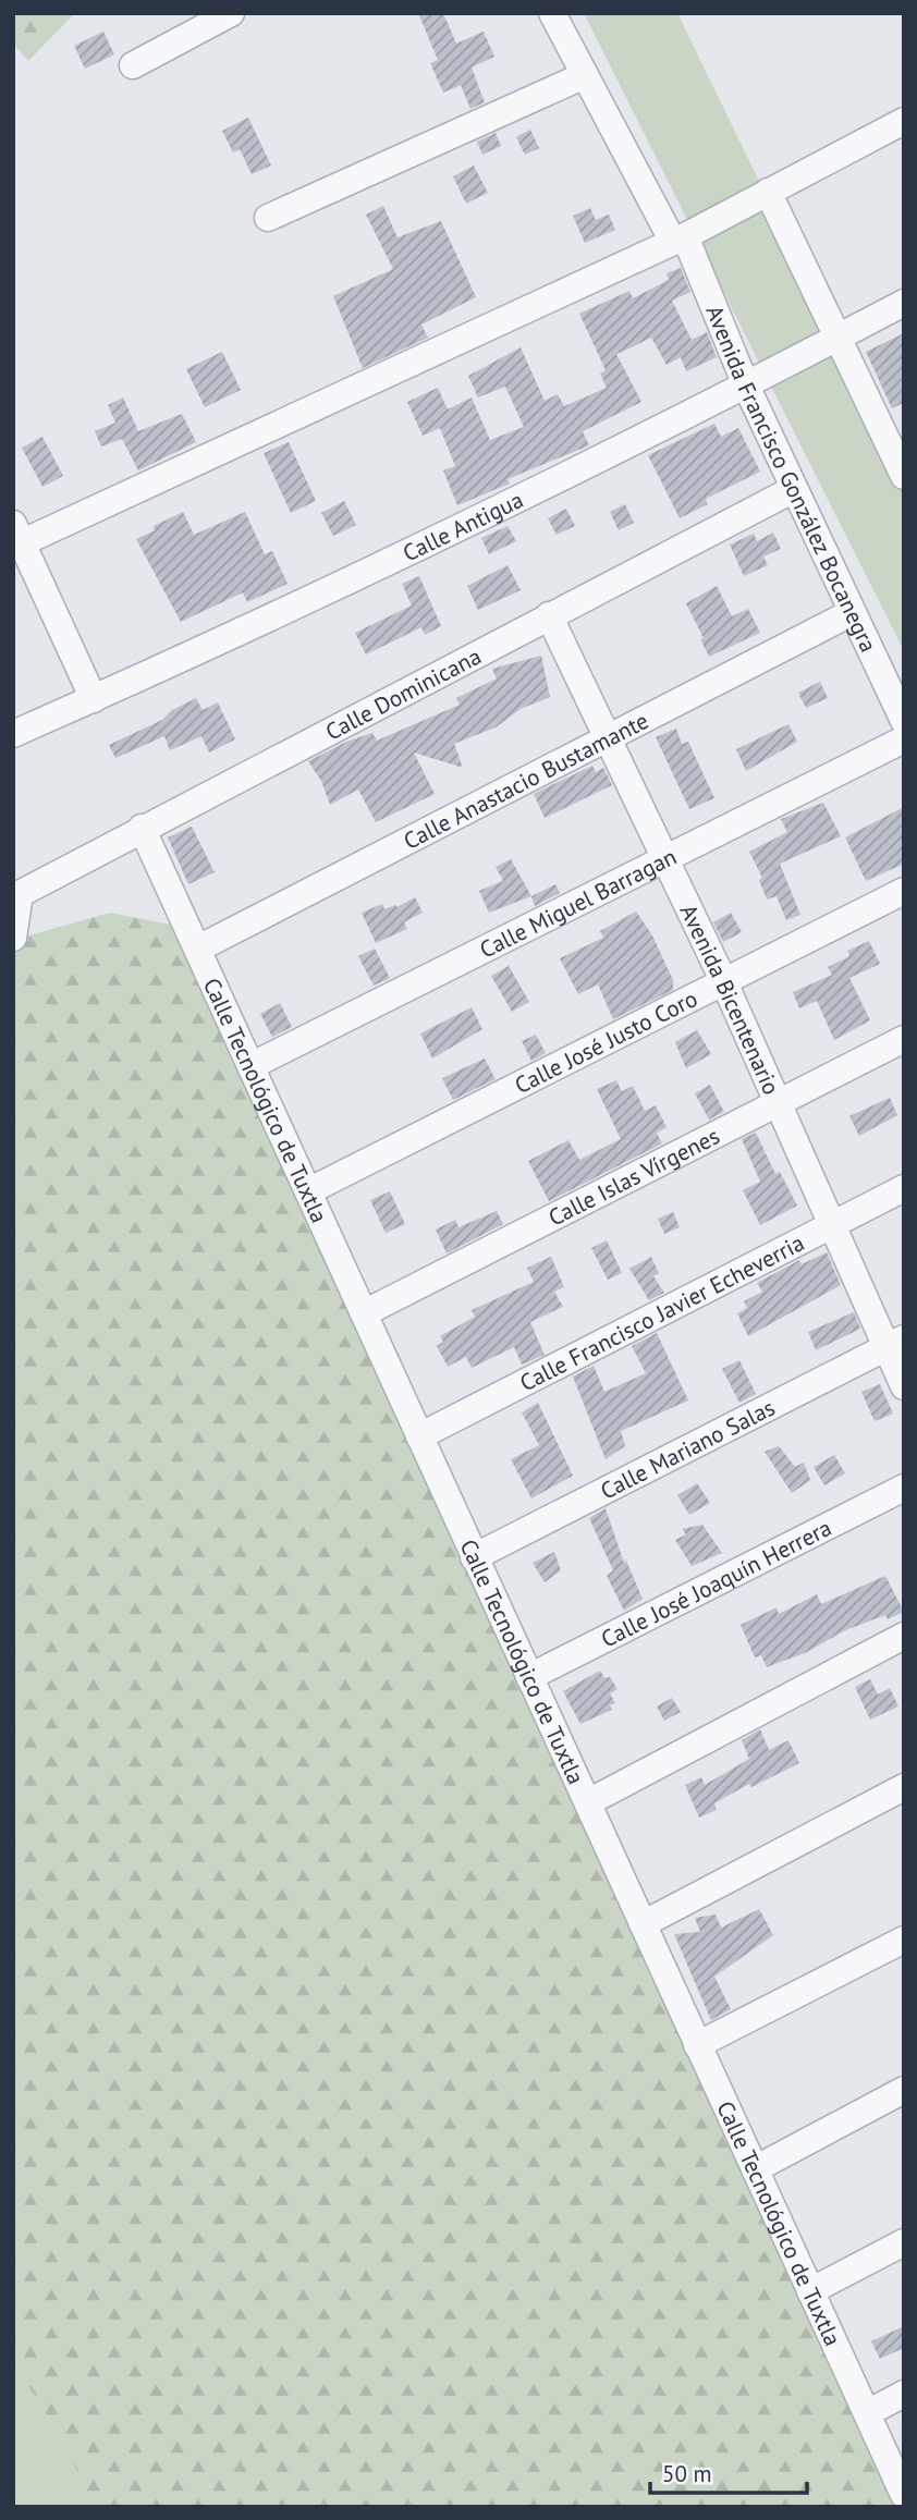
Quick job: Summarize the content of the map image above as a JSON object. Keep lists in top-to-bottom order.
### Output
{
  "streets": {
    "street": [
      "Avenida Francisco González Bocanegra",
      "Calle Antigua",
      "Calle Dominicana",
      "Calle Anastacio Bustamante",
      "Calle Miguel Barragan",
      "Avenida Bicentenario",
      "Calle José Justo Coro",
      "Calle Tecnológico de Tuxtla",
      "Calle Islas Vírgenes",
      "Calle Francisco Javier Echeverria",
      "Calle Mariano Salas",
      "Calle José Joaquín Herrera"
    ]
  },
  "crossings": [
    ["Avenida Francisco González Bocanegra", "Calle Antigua"],
    ["Avenida Francisco González Bocanegra", "Calle Dominicana"],
    ["Avenida Francisco González Bocanegra", "Calle Anastacio Bustamante"],
    ["Calle Dominicana", "Avenida Bicentenario"],
    ["Calle Dominicana", "Calle Tecnológico de Tuxtla"],
    ["Calle Anastacio Bustamante", "Avenida Bicentenario"],
    ["Calle Anastacio Bustamante", "Calle Tecnológico de Tuxtla"],
    ["Calle Miguel Barragan", "Avenida Bicentenario"],
    ["Calle Miguel Barragan", "Calle Tecnológico de Tuxtla"],
    ["Avenida Bicentenario", "Calle José Justo Coro"],
    ["Avenida Bicentenario", "Calle Islas Vírgenes"],
    ["Avenida Bicentenario", "Calle Francisco Javier Echeverria"],
    ["Avenida Bicentenario", "Calle Mariano Salas"],
    ["Calle José Justo Coro", "Calle Tecnológico de Tuxtla"],
    ["Calle Tecnológico de Tuxtla", "Calle Islas Vírgenes"],
    ["Calle Tecnológico de Tuxtla", "Calle Francisco Javier Echeverria"],
    ["Calle Tecnológico de Tuxtla", "Calle Mariano Salas"],
    ["Calle Tecnológico de Tuxtla", "Calle José Joaquín Herrera"]
  ],
  "scale_bar": "50 m"
}
